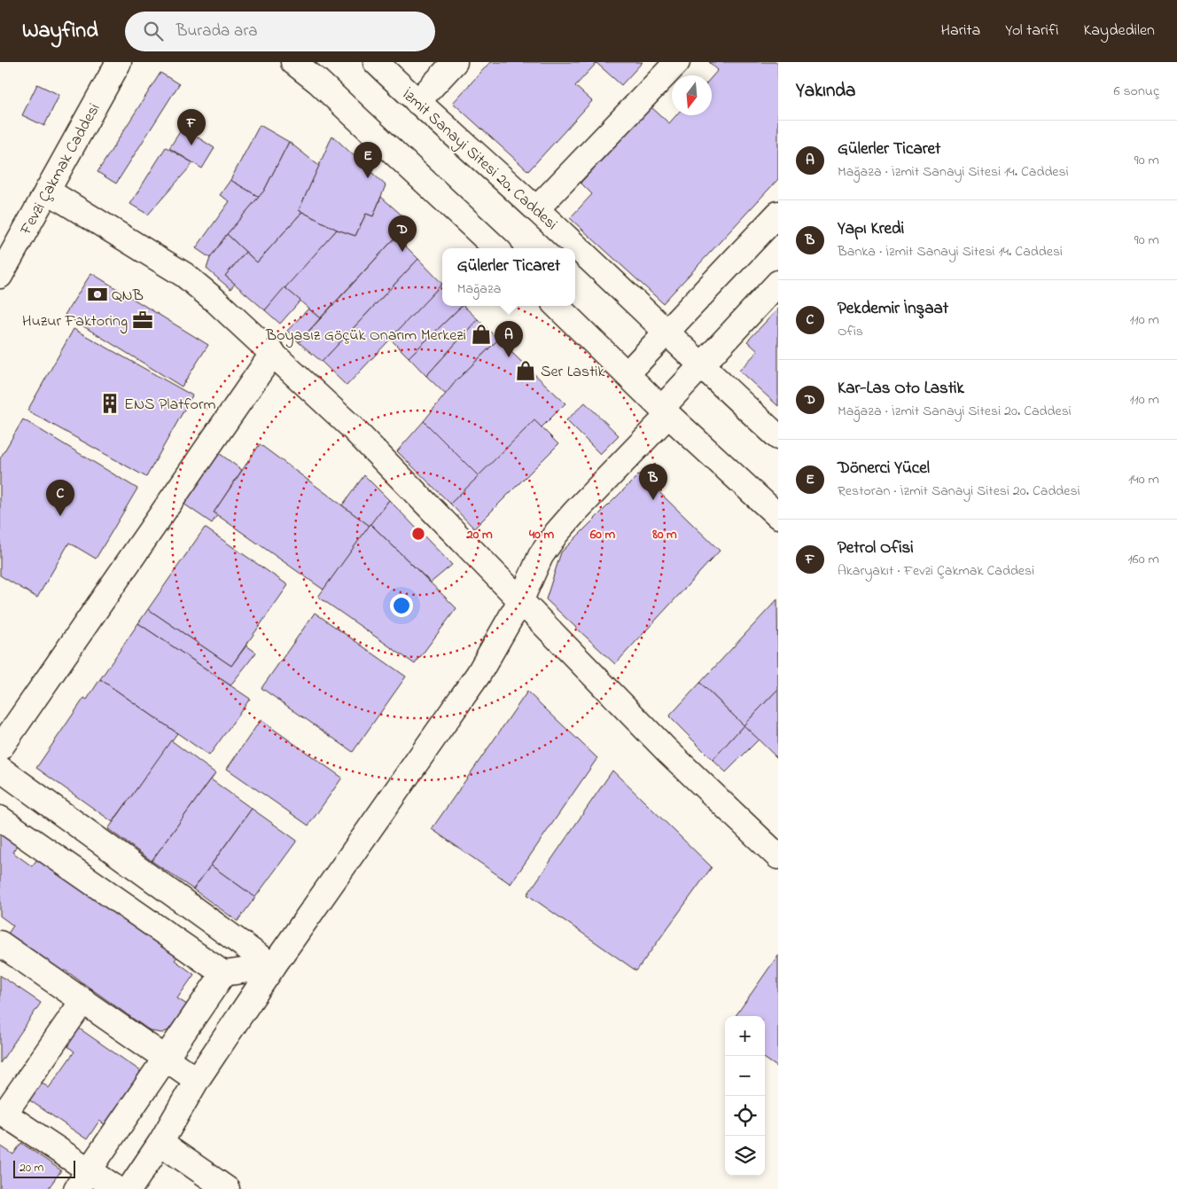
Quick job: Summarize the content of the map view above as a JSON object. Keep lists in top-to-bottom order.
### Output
{
  "streets": {
    "street": ["İzmit Sanayi Sitesi 20. Caddesi", "Fevzi Çakmak Caddesi"]
  },
  "places": {
    "bank": ["QNB"],
    "office": ["Huzur Faktoring"],
    "shop": ["Boyasız Göçük Onarım Merkezi", "Ser Lastik"],
    "building": ["ENS Platform"]
  },
  "scale_bar": "20 m",
  "north": "bottom",
  "page": {
    "header": "Wayfind",
    "search": "Burada ara",
    "nav": ["Harita", "Yol tarifi", "Kaydedilen"],
    "heading": ["Yakında", "6 sonuç"],
    "pins": [
      "F",
      "E",
      "D",
      "A",
      "B",
      "C"
    ],
    "list": [
      {
        "mark": "A",
        "name": "Gülerler Ticaret",
        "note": "Mağaza · İzmit Sanayi Sitesi 14. Caddesi",
        "value": "90 m"
      },
      {
        "mark": "B",
        "name": "Yapı Kredi",
        "note": "Banka · İzmit Sanayi Sitesi 14. Caddesi",
        "value": "90 m"
      },
      {
        "mark": "C",
        "name": "Pekdemir İnşaat",
        "note": "Ofis",
        "value": "110 m"
      },
      {
        "mark": "D",
        "name": "Kar-Las Oto Lastik",
        "note": "Mağaza · İzmit Sanayi Sitesi 20. Caddesi",
        "value": "110 m"
      },
      {
        "mark": "E",
        "name": "Dönerci Yücel",
        "note": "Restoran · İzmit Sanayi Sitesi 20. Caddesi",
        "value": "140 m"
      },
      {
        "mark": "F",
        "name": "Petrol Ofisi",
        "note": "Akaryakıt · Fevzi Çakmak Caddesi",
        "value": "160 m"
      }
    ],
    "popup": ["Gülerler Ticaret", "Mağaza"],
    "map_buttons": ["+", "−"],
    "scale": "20 m"
  },
  "rings": [
    "20 m",
    "40 m",
    "60 m",
    "80 m"
  ]
}
